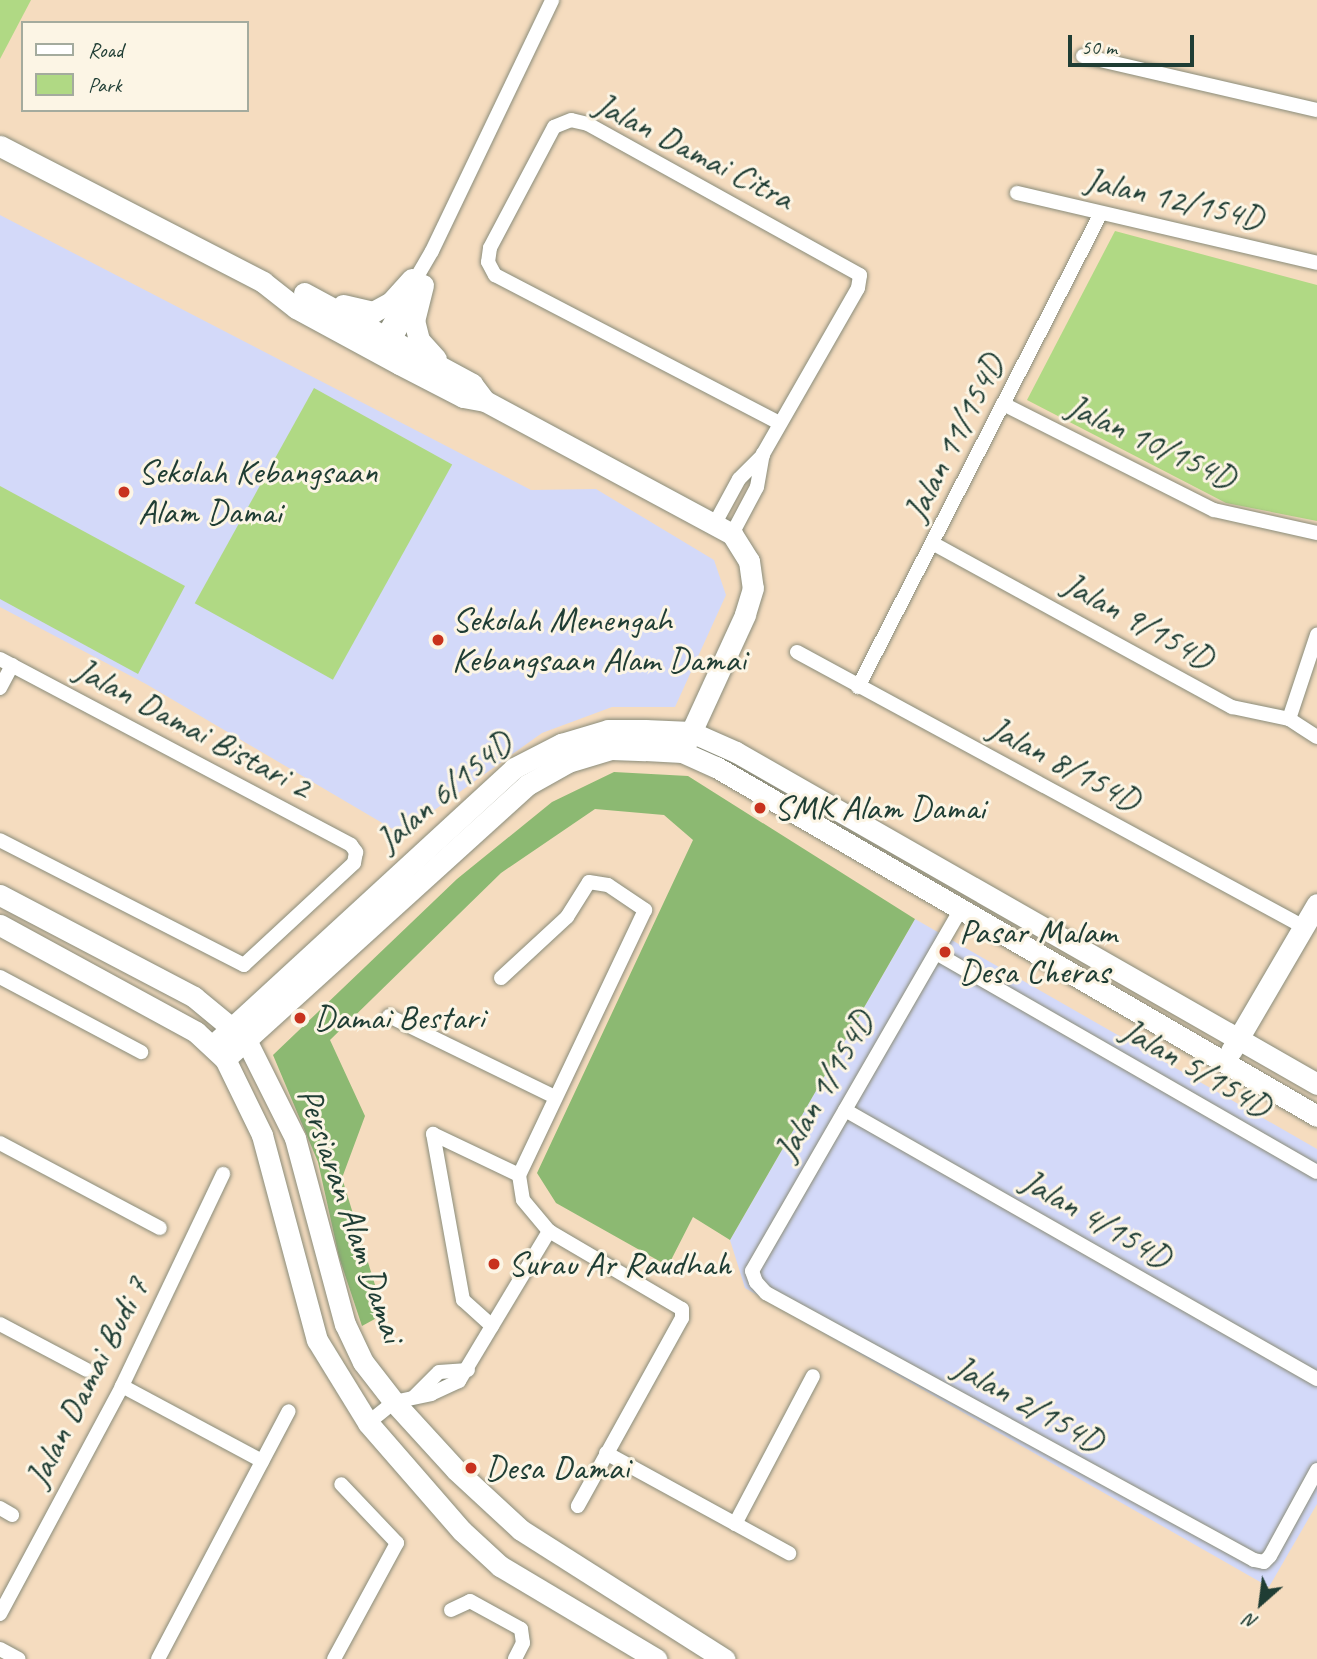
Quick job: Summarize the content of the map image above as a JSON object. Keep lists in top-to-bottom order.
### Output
{
  "streets": {
    "street": [
      "Jalan Damai Citra",
      "Jalan 12/154D",
      "Jalan 11/154D",
      "Jalan 10/154D",
      "Jalan 9/154D",
      "Jalan Damai Bistari 2",
      "Jalan 8/154D",
      "Jalan 6/154D",
      "Jalan 5/154D",
      "Jalan 1/154D",
      "Persiaran Alam Damai",
      "Jalan 4/154D",
      "Jalan Damai Budi 7",
      "Jalan 2/154D"
    ]
  },
  "crossings": [
    ["Jalan 12/154D", "Jalan 11/154D"],
    ["Jalan 11/154D", "Jalan 10/154D"],
    ["Jalan 11/154D", "Jalan 9/154D"],
    ["Jalan 11/154D", "Jalan 8/154D"],
    ["Jalan 6/154D", "Jalan 1/154D"],
    ["Jalan 6/154D", "Persiaran Alam Damai"],
    ["Jalan 5/154D", "Jalan 1/154D"],
    ["Jalan 1/154D", "Jalan 4/154D"],
    ["Jalan 1/154D", "Jalan 2/154D"]
  ],
  "places": [
    "Sekolah Kebangsaan Alam Damai",
    "Sekolah Menengah Kebangsaan Alam Damai",
    "SMK Alam Damai",
    "Pasar Malam Desa Cheras",
    "Damai Bestari",
    "Surau Ar Raudhah",
    "Desa Damai"
  ],
  "legend": ["Road", "Park"],
  "scale_bar": "50 m",
  "north": "bottom left"
}
